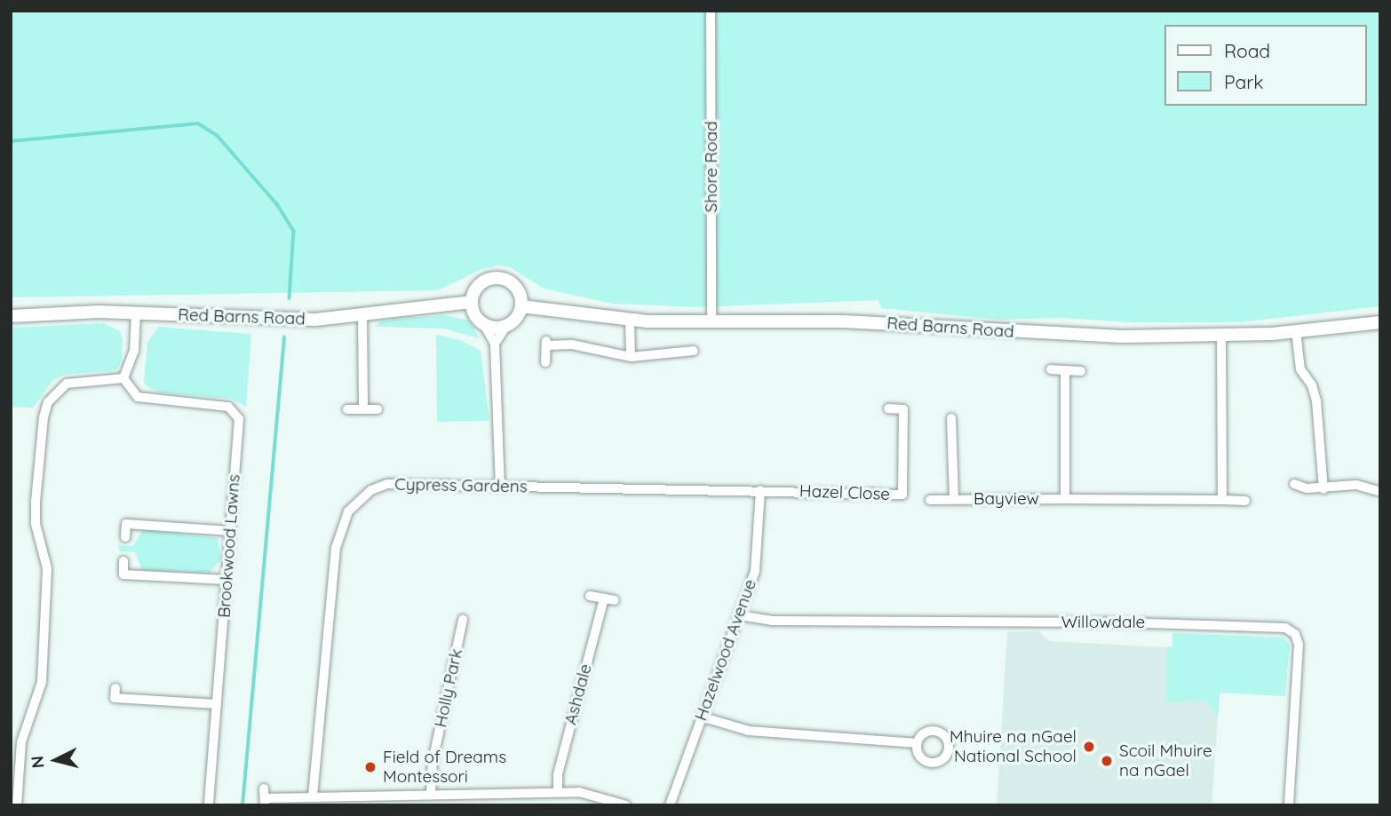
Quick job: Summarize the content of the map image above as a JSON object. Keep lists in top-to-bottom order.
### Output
{
  "streets": {
    "street": [
      "Shore Road",
      "Red Barns Road",
      "Cypress Gardens",
      "Hazel Close",
      "Bayview",
      "Brookwood Lawns",
      "Willowdale",
      "Hazelwood Avenue",
      "Holly Park",
      "Ashdale"
    ]
  },
  "crossings": [
    ["Shore Road", "Red Barns Road"],
    ["Cypress Gardens", "Hazel Close"],
    ["Cypress Gardens", "Hazelwood Avenue"],
    ["Hazel Close", "Hazelwood Avenue"],
    ["Willowdale", "Hazelwood Avenue"]
  ],
  "places": ["Mhuire na nGael National School", "Scoil Mhuire na nGael", "Field of Dreams Montessori"],
  "legend": ["Road", "Park"],
  "north": "left"
}
